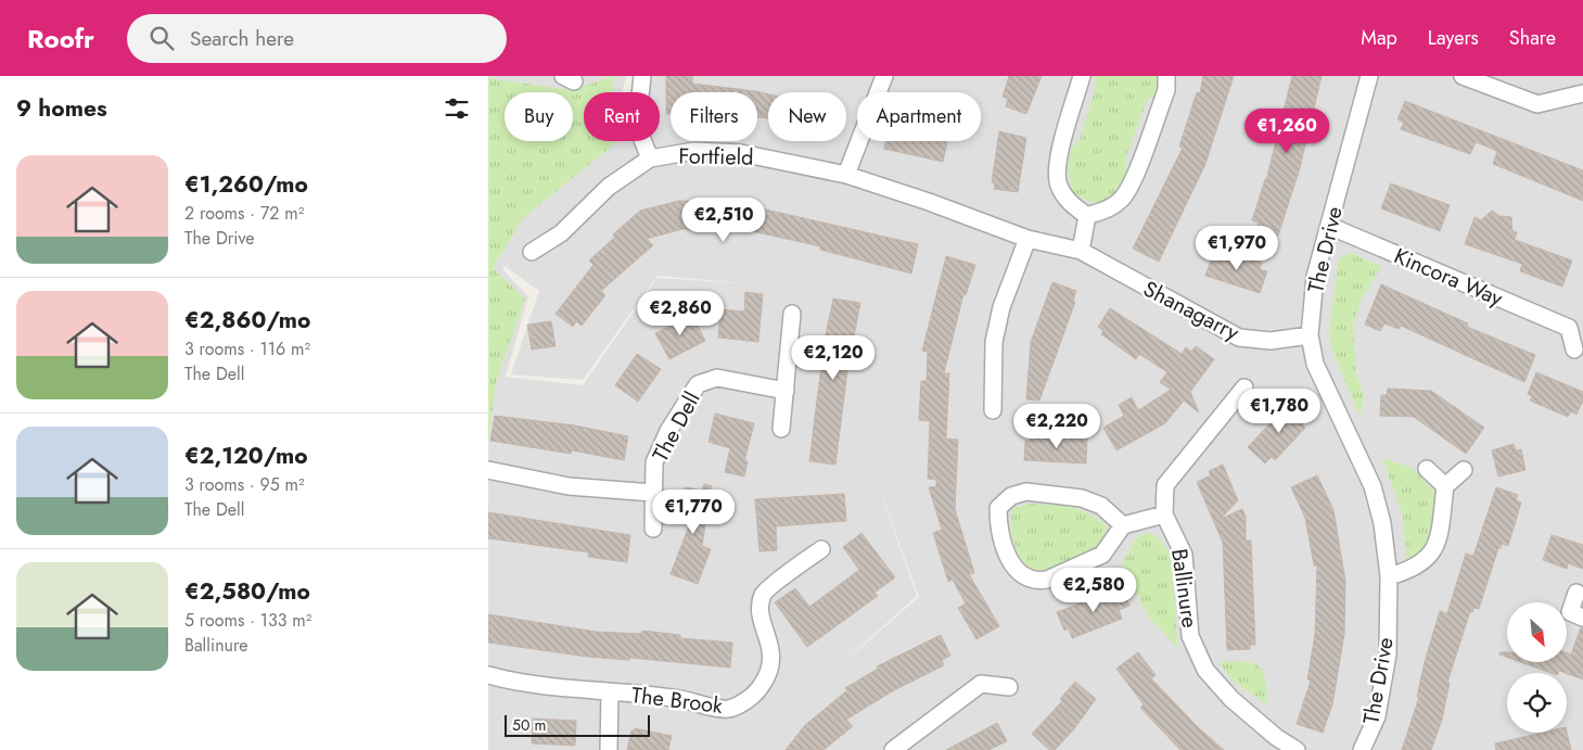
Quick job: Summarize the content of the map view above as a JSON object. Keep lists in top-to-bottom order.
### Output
{
  "streets": {
    "street": [
      "Fortfield",
      "The Drive",
      "Kincora Way",
      "Shanagarry",
      "The Dell",
      "Ballinure",
      "The Brook"
    ]
  },
  "crossings": [
    ["Fortfield", "Shanagarry"],
    ["The Drive", "Kincora Way"],
    ["The Drive", "Shanagarry"]
  ],
  "scale_bar": "50 m",
  "north": "bottom right",
  "page": {
    "header": "Roofr",
    "search": "Search here",
    "nav": ["Map", "Layers", "Share"],
    "heading": "9 homes",
    "chip": [
      "Buy",
      "Rent",
      "Filters",
      "New",
      "Apartment"
    ],
    "price": [
      "€1,260",
      "€2,510",
      "€1,970",
      "€2,860",
      "€2,120",
      "€1,780",
      "€2,220",
      "€1,770",
      "€2,580"
    ],
    "list": [
      {
        "name": "€1,260/mo",
        "note": "2 rooms · 72 m² · The Drive"
      },
      {
        "name": "€2,860/mo",
        "note": "3 rooms · 116 m² · The Dell"
      },
      {
        "name": "€2,120/mo",
        "note": "3 rooms · 95 m² · The Dell"
      },
      {
        "name": "€2,580/mo",
        "note": "5 rooms · 133 m² · Ballinure"
      }
    ],
    "scale": "50 m"
  }
}
